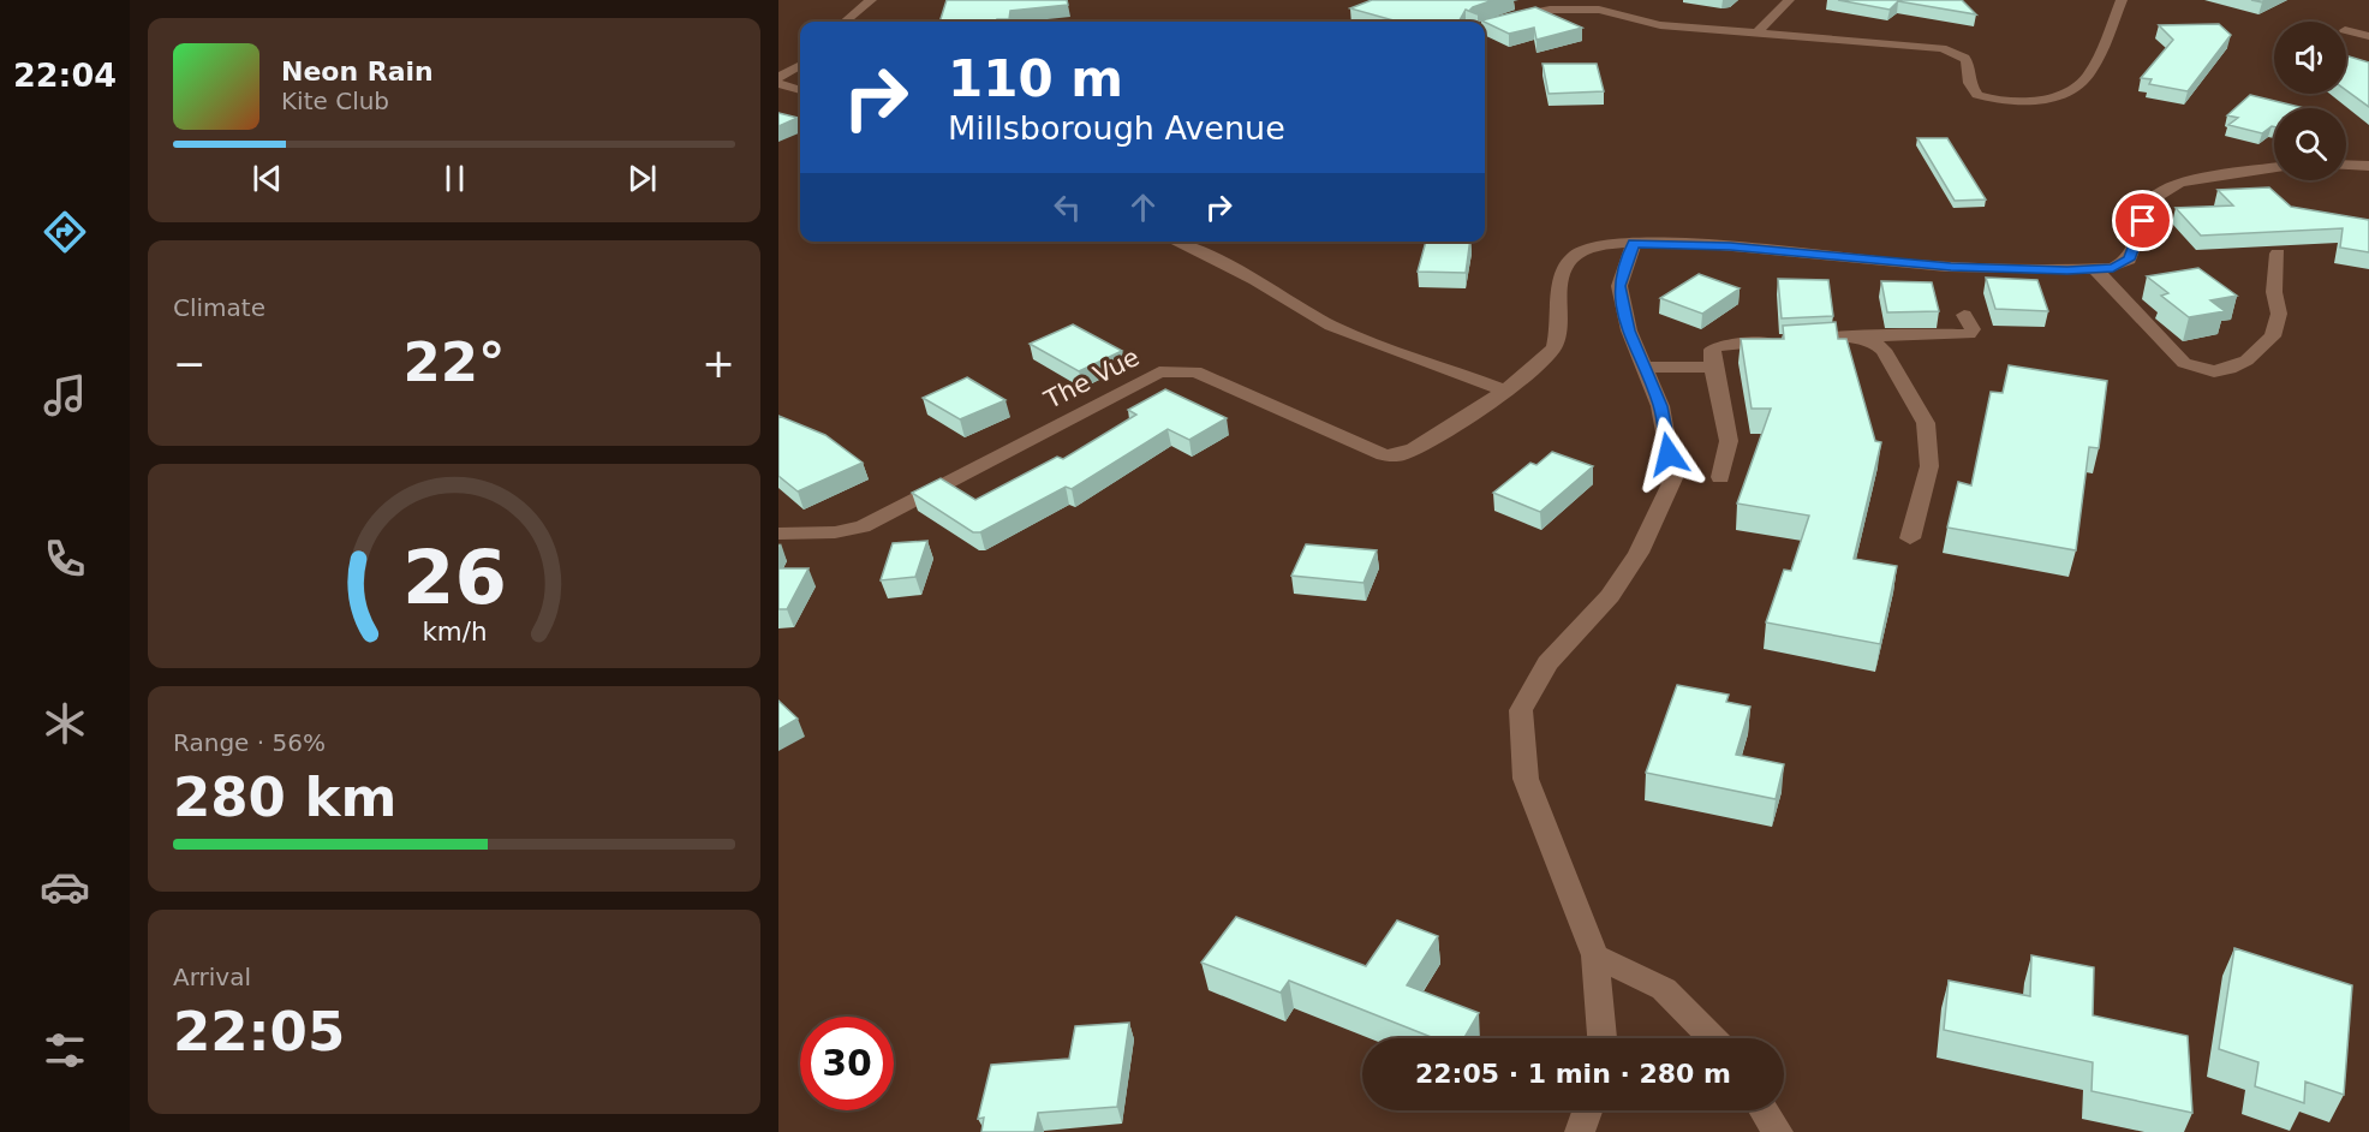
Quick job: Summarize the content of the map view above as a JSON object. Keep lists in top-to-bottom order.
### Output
{
  "streets": {
    "street": ["The Vue"]
  },
  "page": {
    "tabs": "22:04",
    "turn": ["110 m", "Millsborough Avenue"],
    "song": ["Neon Rain", "Kite Club"],
    "tile": [
      "Climate",
      ["Range · 56%", "280 km"],
      ["Arrival", "22:05"]
    ],
    "heat": ["−", "22°", "+"],
    "limit": "30",
    "trip": "22:05 · 1 min · 280 m",
    "gauge": ["26", "km/h"]
  }
}
